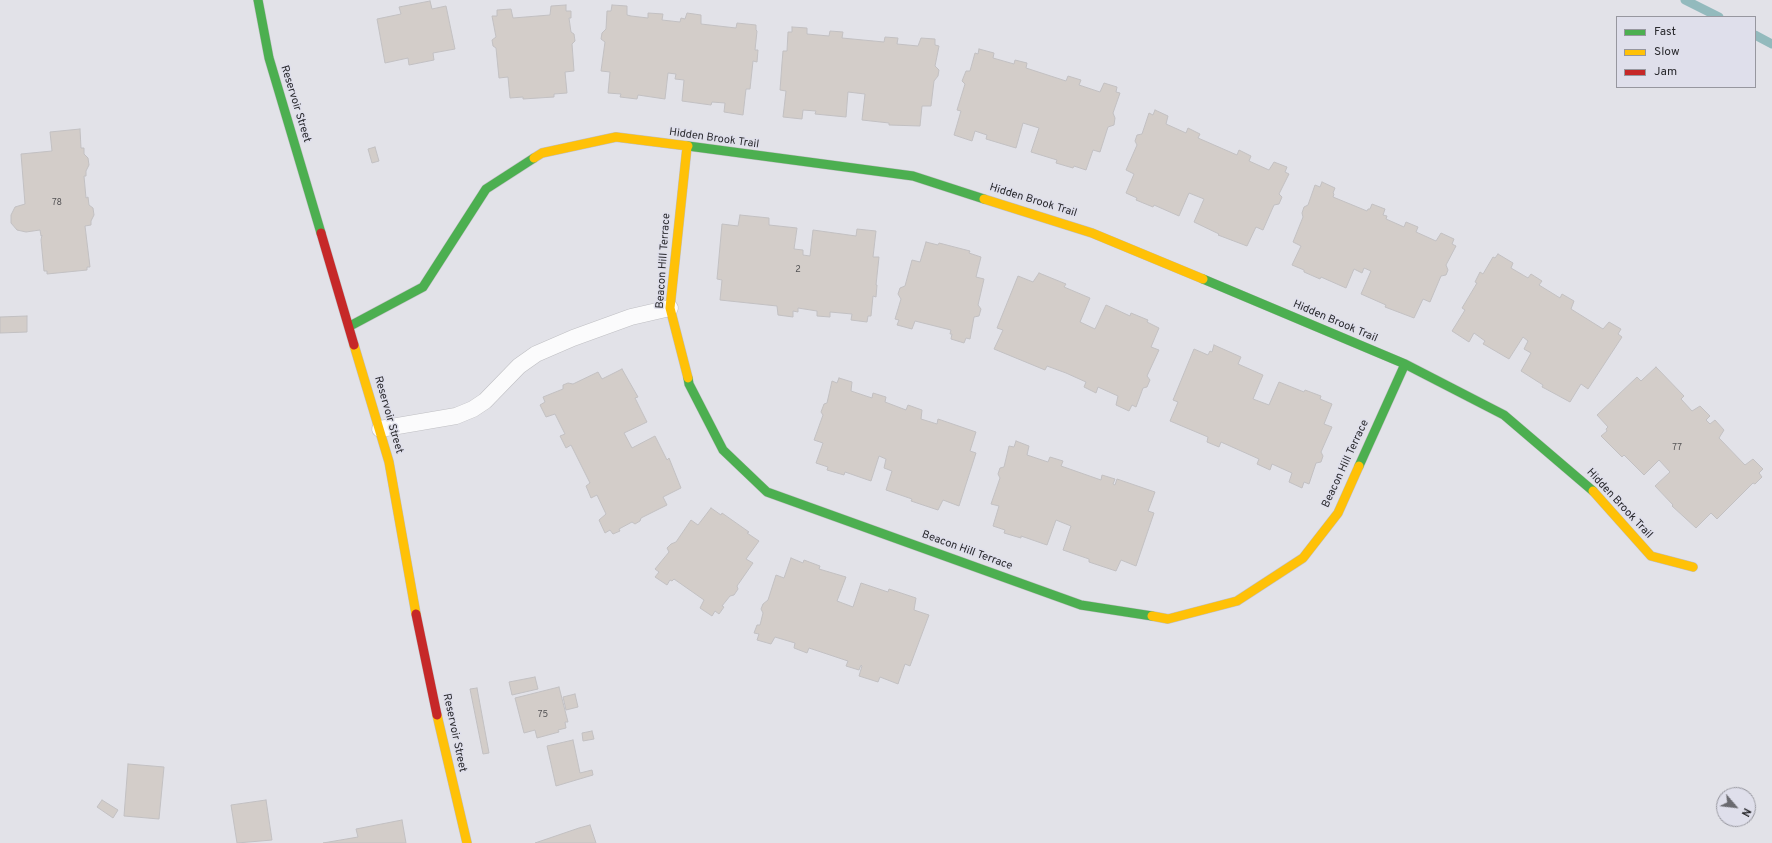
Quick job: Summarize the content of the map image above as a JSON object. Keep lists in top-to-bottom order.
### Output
{
  "streets": {
    "street": ["Reservoir Street", "Hidden Brook Trail", "Beacon Hill Terrace"]
  },
  "crossings": [
    ["Reservoir Street", "Hidden Brook Trail"],
    ["Hidden Brook Trail", "Beacon Hill Terrace"]
  ],
  "house_numbers": [
    "78",
    "2",
    "77",
    "75"
  ],
  "legend": ["Fast", "Slow", "Jam"],
  "north": "bottom right"
}
